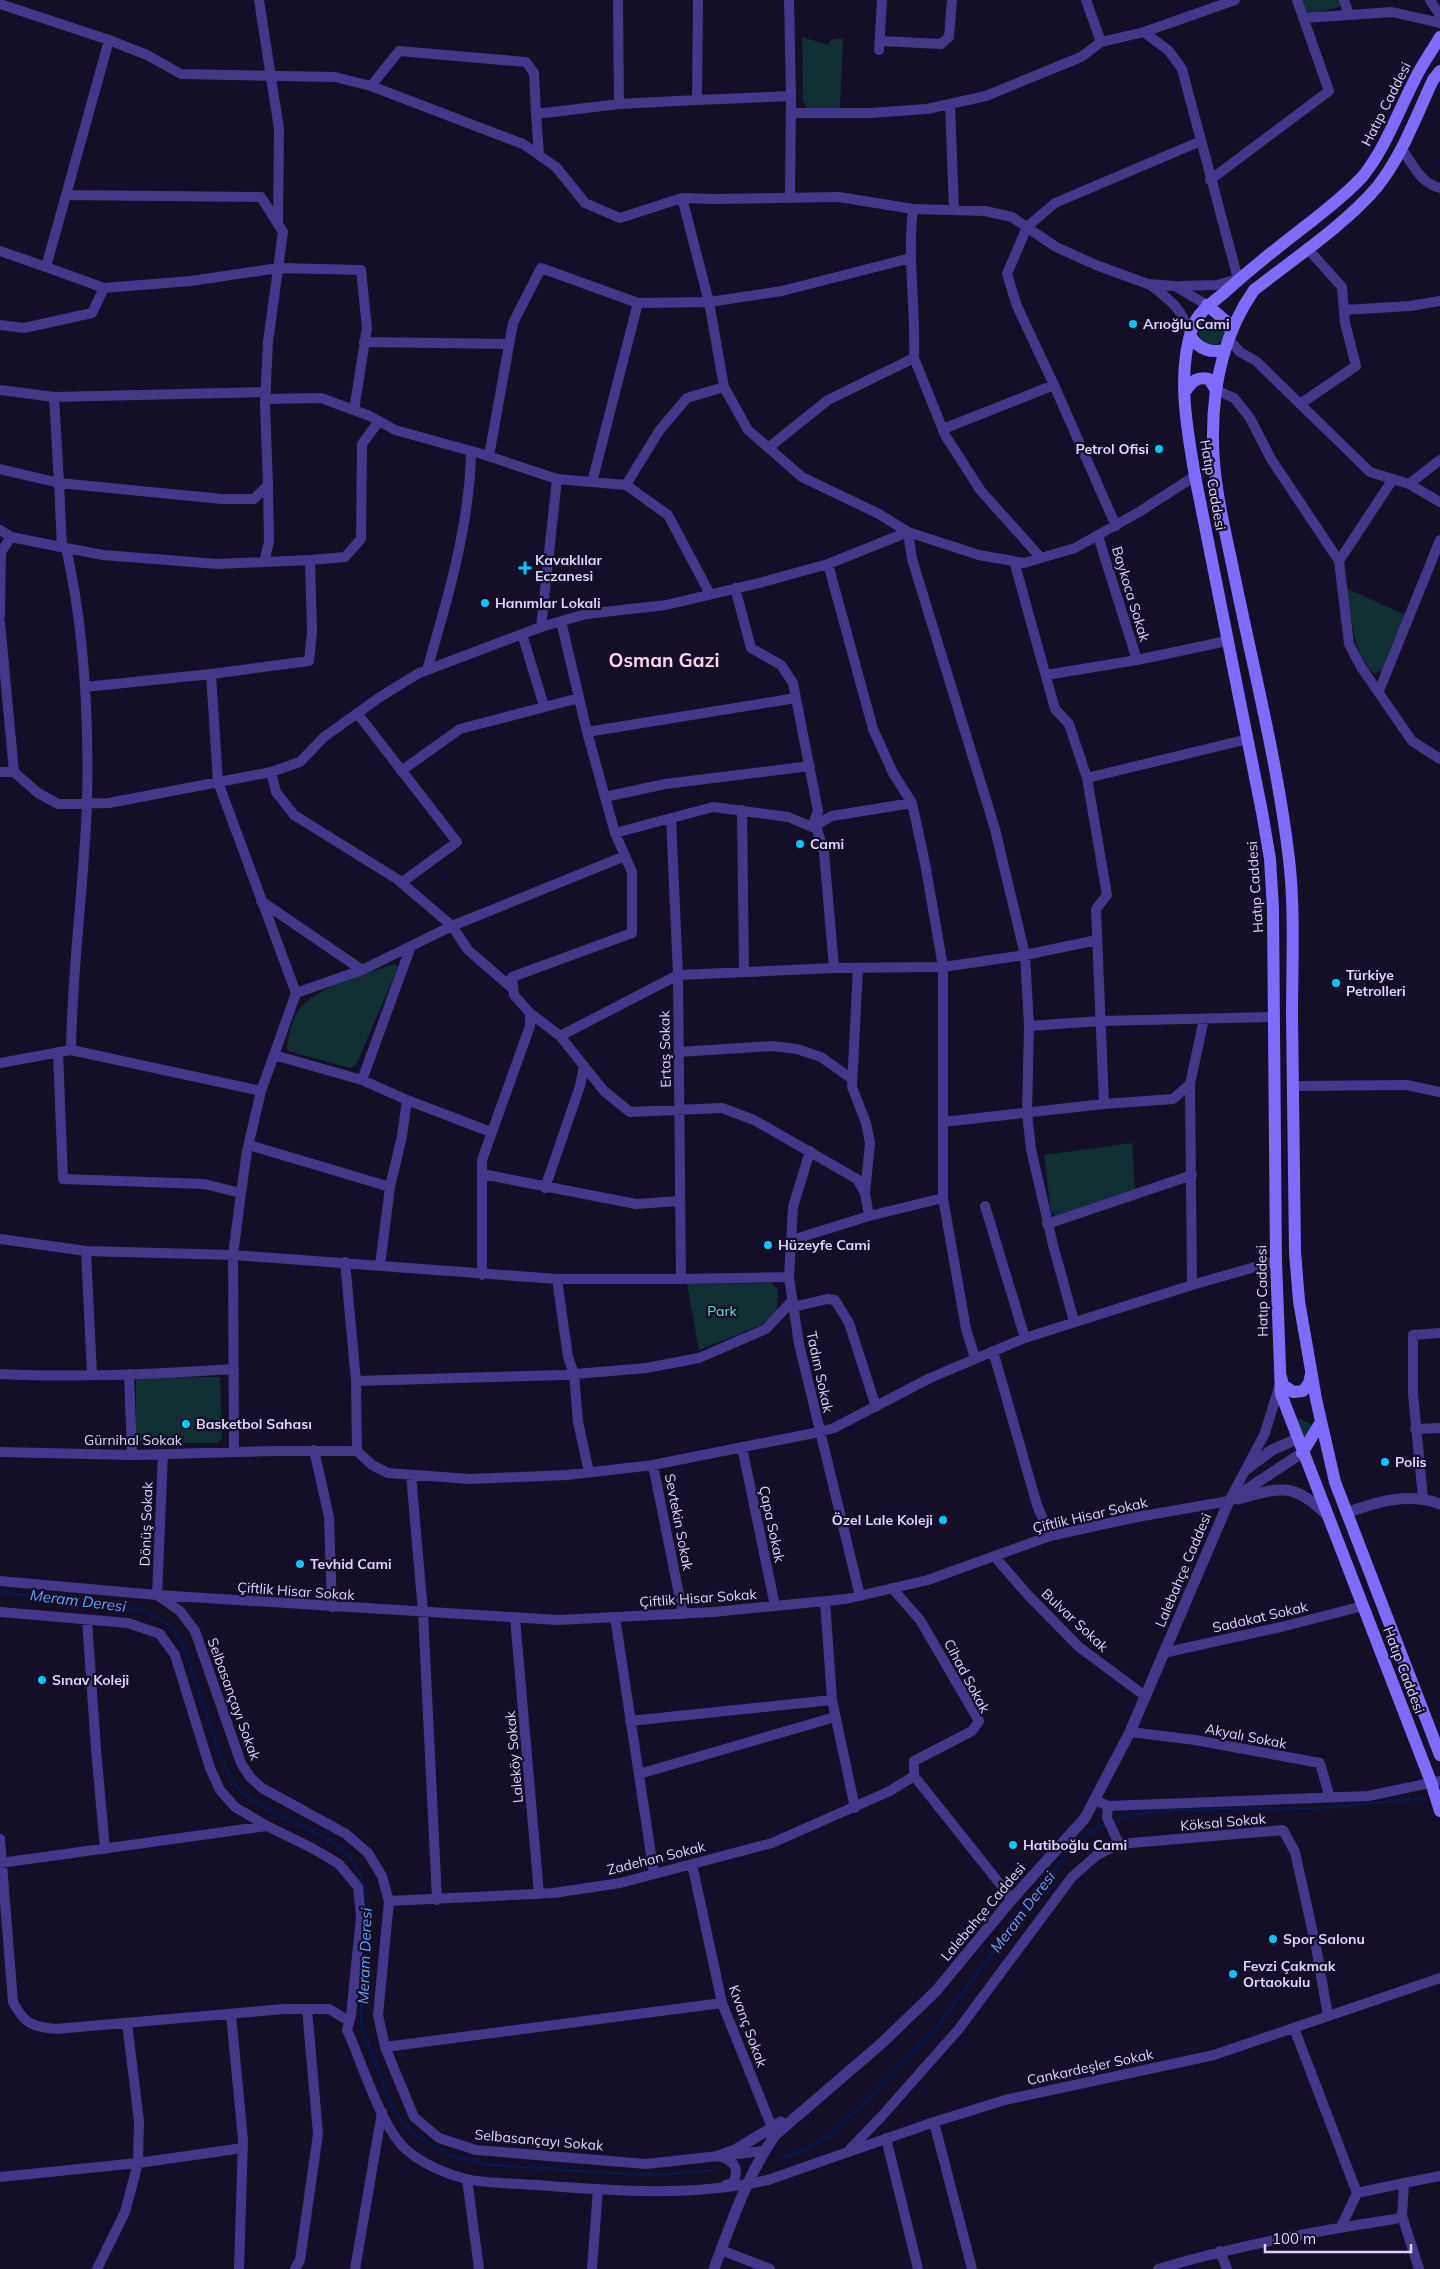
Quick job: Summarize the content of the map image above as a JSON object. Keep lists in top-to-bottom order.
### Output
{
  "streets": {
    "main road": ["Hatıp Caddesi"],
    "street": [
      "Baykoca Sokak",
      "Ertaş Sokak",
      "Tadım Sokak",
      "Gürnihal Sokak",
      "Çiftlik Hisar Sokak",
      "Sevtekin Sokak",
      "Dönüş Sokak",
      "Çapa Sokak",
      "Lalebahçe Caddesi",
      "Sadakat Sokak",
      "Bulvar Sokak",
      "Cihad Sokak",
      "Selbasançayı Sokak",
      "Akyalı Sokak",
      "Laleköy Sokak",
      "Köksal Sokak",
      "Zadehan Sokak",
      "Kıvanç Sokak",
      "Cankardeşler Sokak"
    ]
  },
  "crossings": [
    ["Hatıp Caddesi", "Sadakat Sokak"],
    ["Tadım Sokak", "Çiftlik Hisar Sokak"],
    ["Gürnihal Sokak", "Dönüş Sokak"],
    ["Çiftlik Hisar Sokak", "Sevtekin Sokak"],
    ["Çiftlik Hisar Sokak", "Dönüş Sokak"],
    ["Çiftlik Hisar Sokak", "Çapa Sokak"],
    ["Çiftlik Hisar Sokak", "Lalebahçe Caddesi"],
    ["Çiftlik Hisar Sokak", "Bulvar Sokak"],
    ["Çiftlik Hisar Sokak", "Cihad Sokak"],
    ["Çiftlik Hisar Sokak", "Selbasançayı Sokak"],
    ["Çiftlik Hisar Sokak", "Laleköy Sokak"],
    ["Dönüş Sokak", "Selbasançayı Sokak"],
    ["Lalebahçe Caddesi", "Sadakat Sokak"],
    ["Lalebahçe Caddesi", "Bulvar Sokak"],
    ["Lalebahçe Caddesi", "Selbasançayı Sokak"],
    ["Lalebahçe Caddesi", "Akyalı Sokak"],
    ["Lalebahçe Caddesi", "Kıvanç Sokak"],
    ["Lalebahçe Caddesi", "Cankardeşler Sokak"],
    ["Cihad Sokak", "Zadehan Sokak"],
    ["Selbasançayı Sokak", "Zadehan Sokak"],
    ["Laleköy Sokak", "Zadehan Sokak"],
    ["Köksal Sokak", "Cankardeşler Sokak"],
    ["Zadehan Sokak", "Kıvanç Sokak"]
  ],
  "districts": ["Osman Gazi"],
  "water": ["Meram Deresi"],
  "parks": ["Park"],
  "places": {
    "other": [
      "Arıoğlu Cami",
      "Petrol Ofisi",
      "Hanımlar Lokali",
      "Cami",
      "Türkiye Petrolleri",
      "Hüzeyfe Cami",
      "Basketbol Sahası",
      "Polis",
      "Özel Lale Koleji",
      "Tevhid Cami",
      "Sınav Koleji",
      "Hatiboğlu Cami",
      "Spor Salonu",
      "Fevzi Çakmak Ortaokulu"
    ],
    "health": ["Kavaklılar Eczanesi"]
  },
  "scale_bar": "100 m"
}
